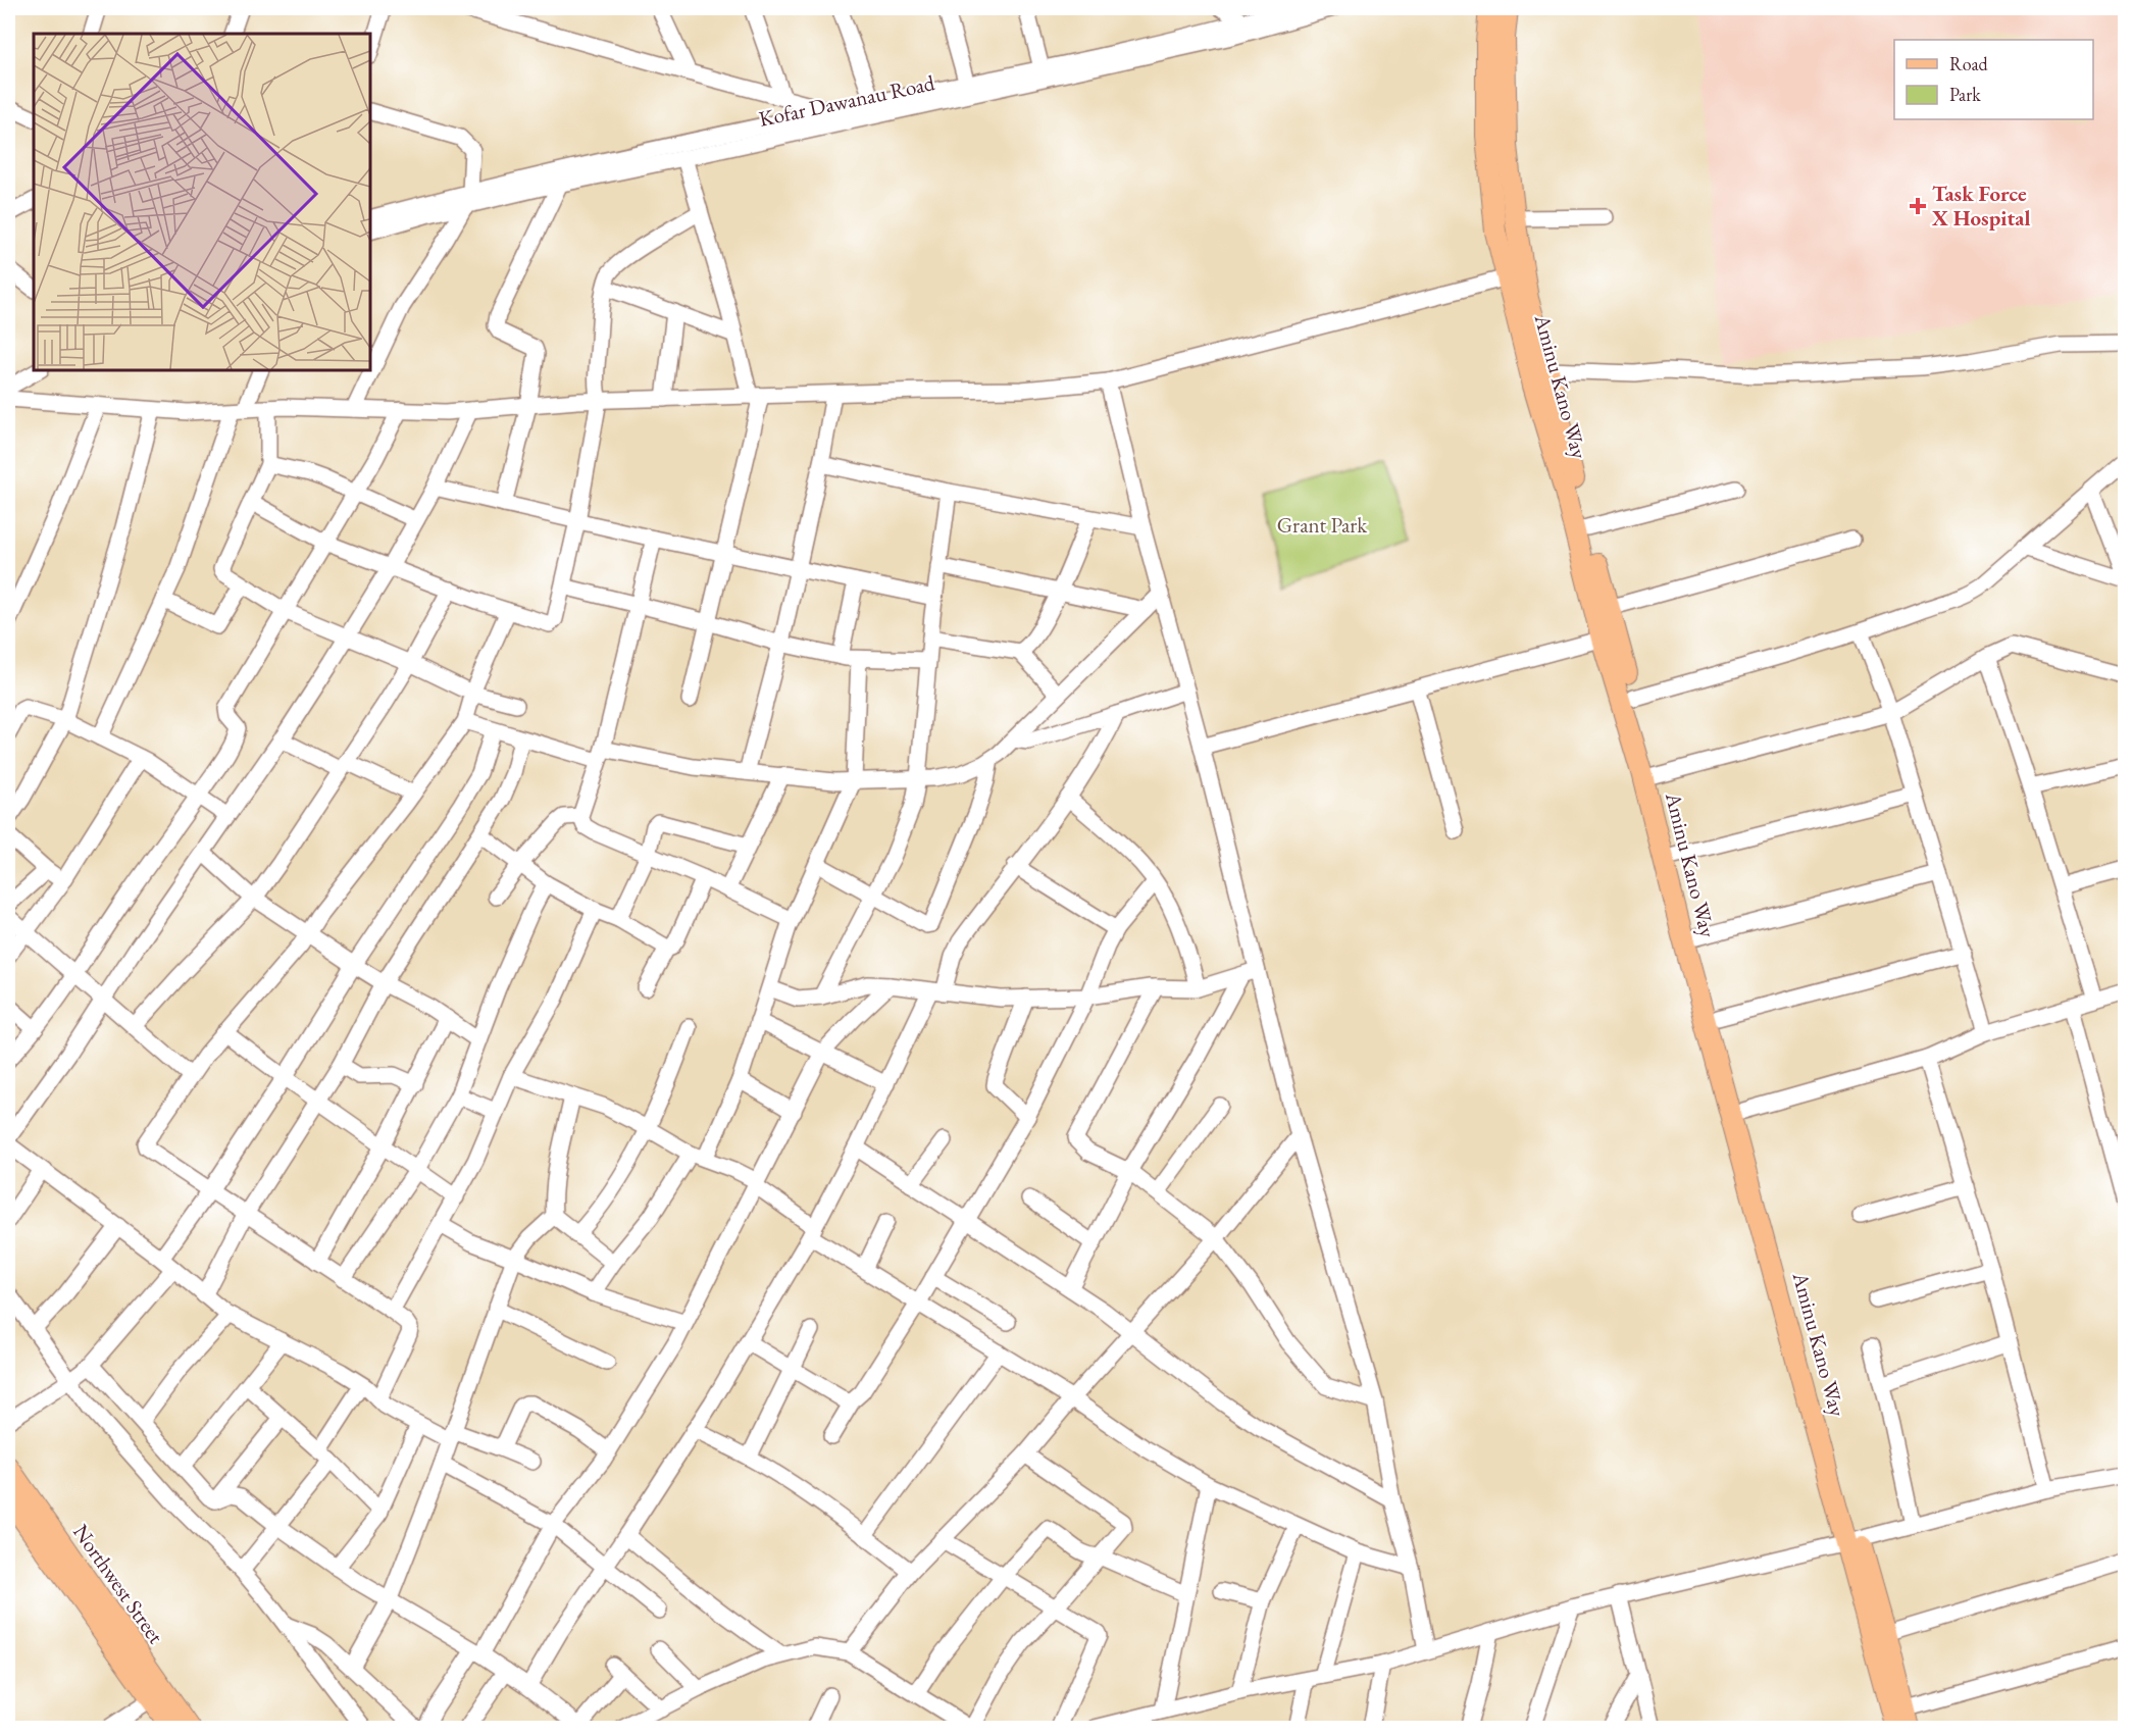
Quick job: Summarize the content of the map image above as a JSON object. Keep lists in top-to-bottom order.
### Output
{
  "streets": {
    "main road": ["Aminu Kano Way", "Northwest Street"],
    "street": ["Kofar Dawanau Road"]
  },
  "parks": ["Grant Park"],
  "places": {
    "health": ["Task Force X Hospital"]
  },
  "legend": ["Road", "Park"]
}
